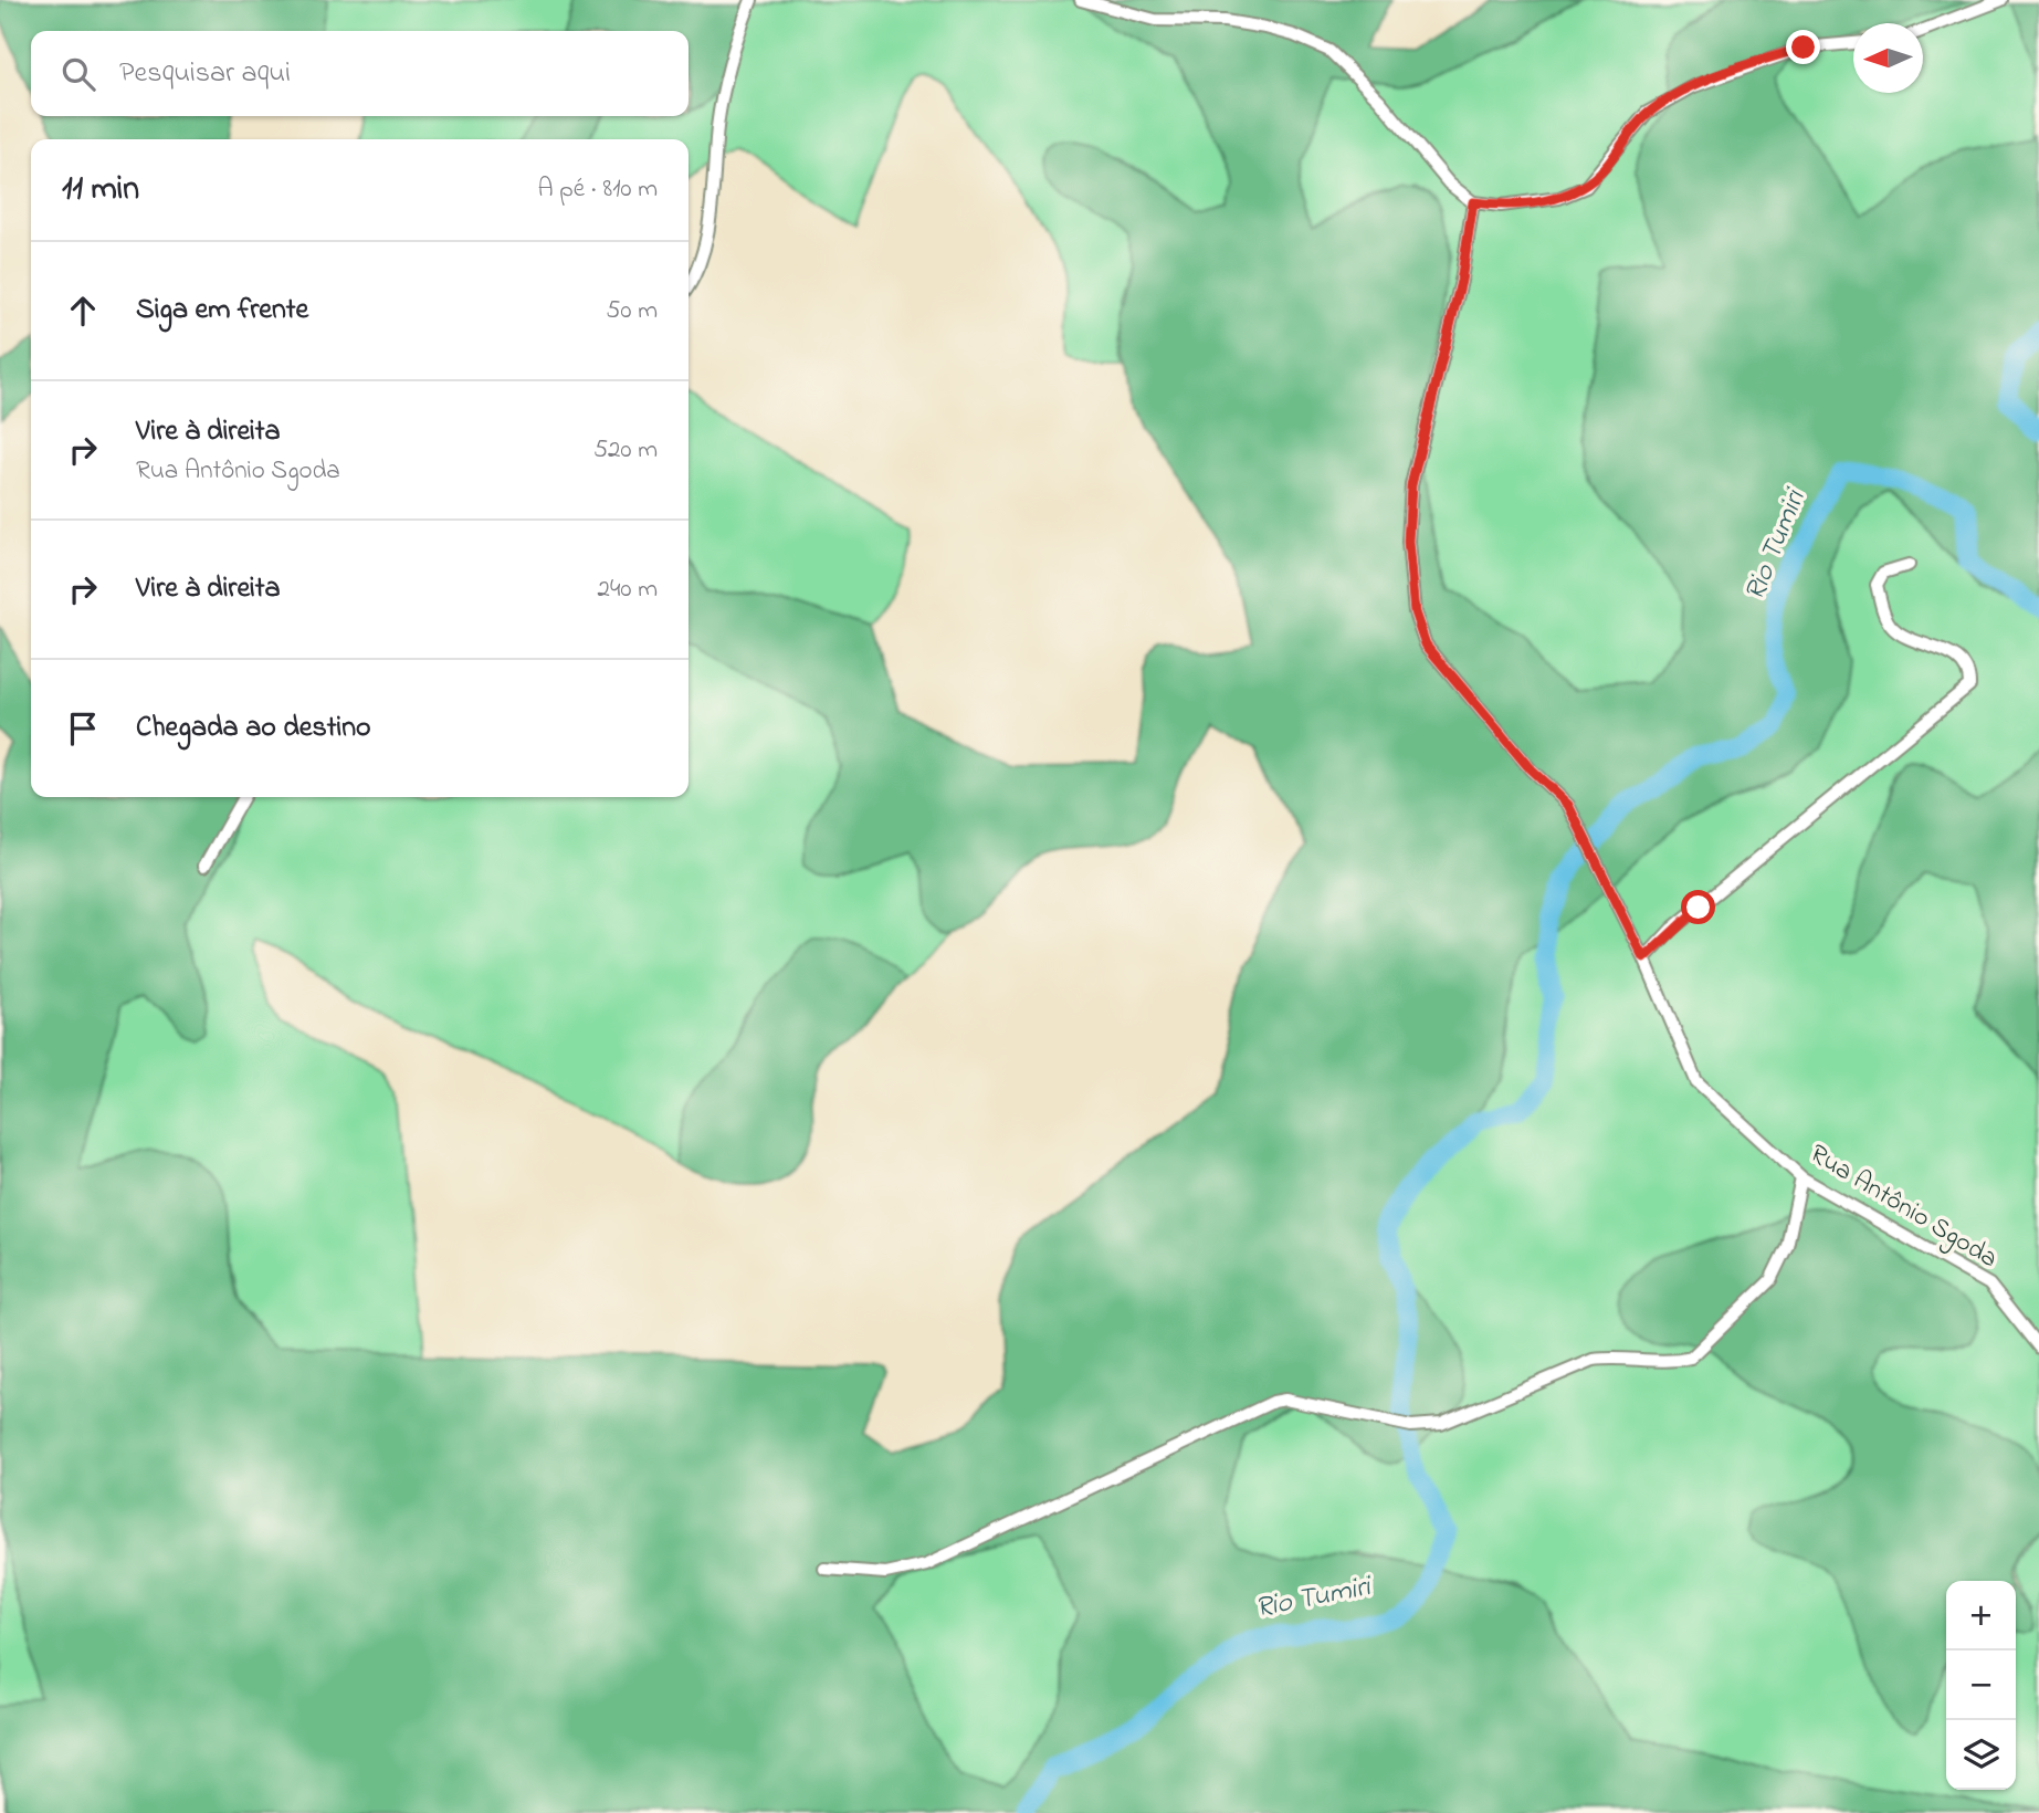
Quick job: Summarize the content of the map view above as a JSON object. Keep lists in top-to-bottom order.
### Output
{
  "streets": {
    "street": ["Rua Antônio Sgoda"]
  },
  "water": ["Rio Tumiri"],
  "north": "left",
  "page": {
    "search": "Pesquisar aqui",
    "heading": ["11 min", "A pé · 810 m"],
    "list": [
      ["Siga em frente", "50 m"],
      ["Vire à direita", "Rua Antônio Sgoda", "520 m"],
      ["Vire à direita", "240 m"],
      "Chegada ao destino"
    ],
    "map_buttons": ["+", "−"]
  }
}
